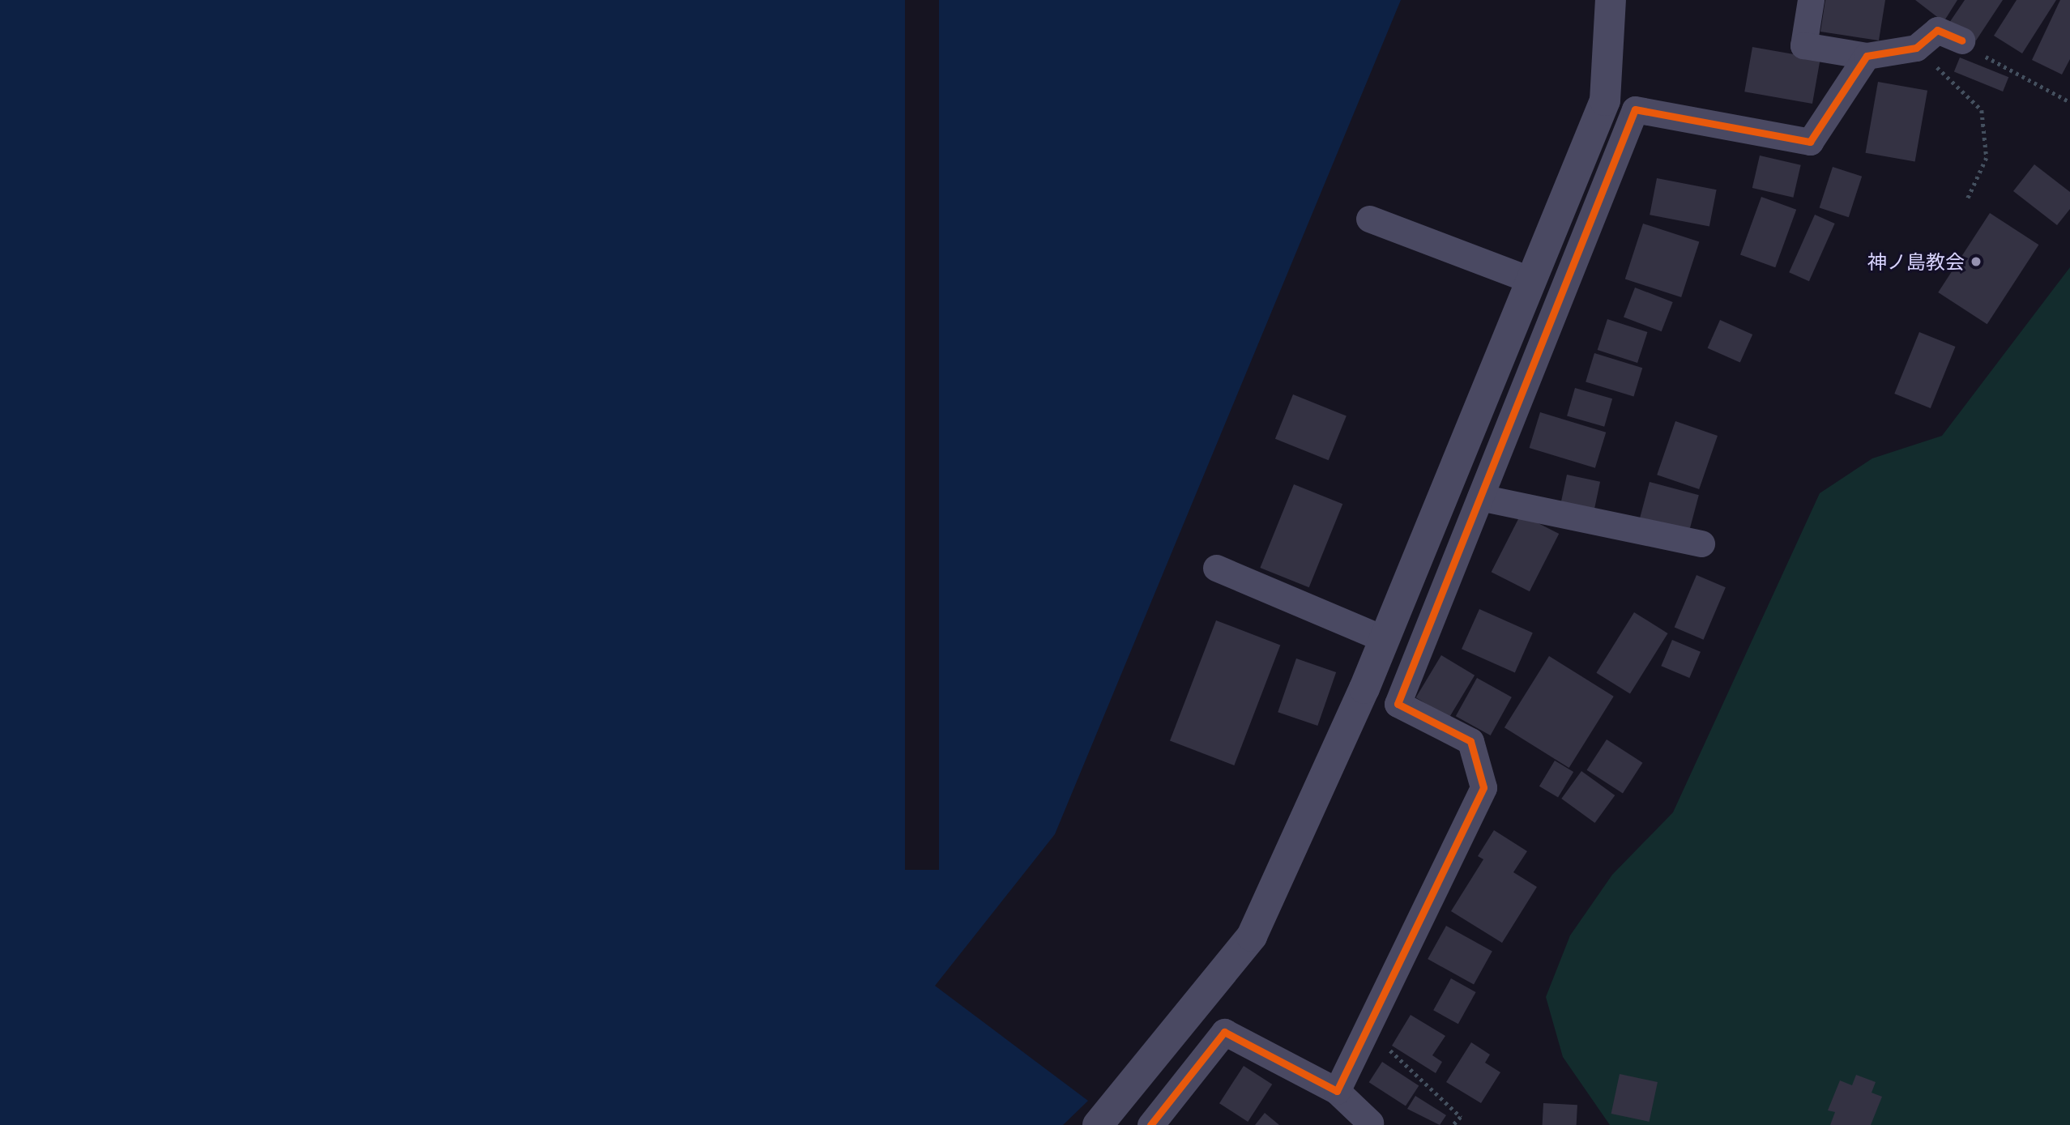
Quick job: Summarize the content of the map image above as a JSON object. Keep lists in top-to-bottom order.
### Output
{
  "places": ["神ノ島教会"]
}
